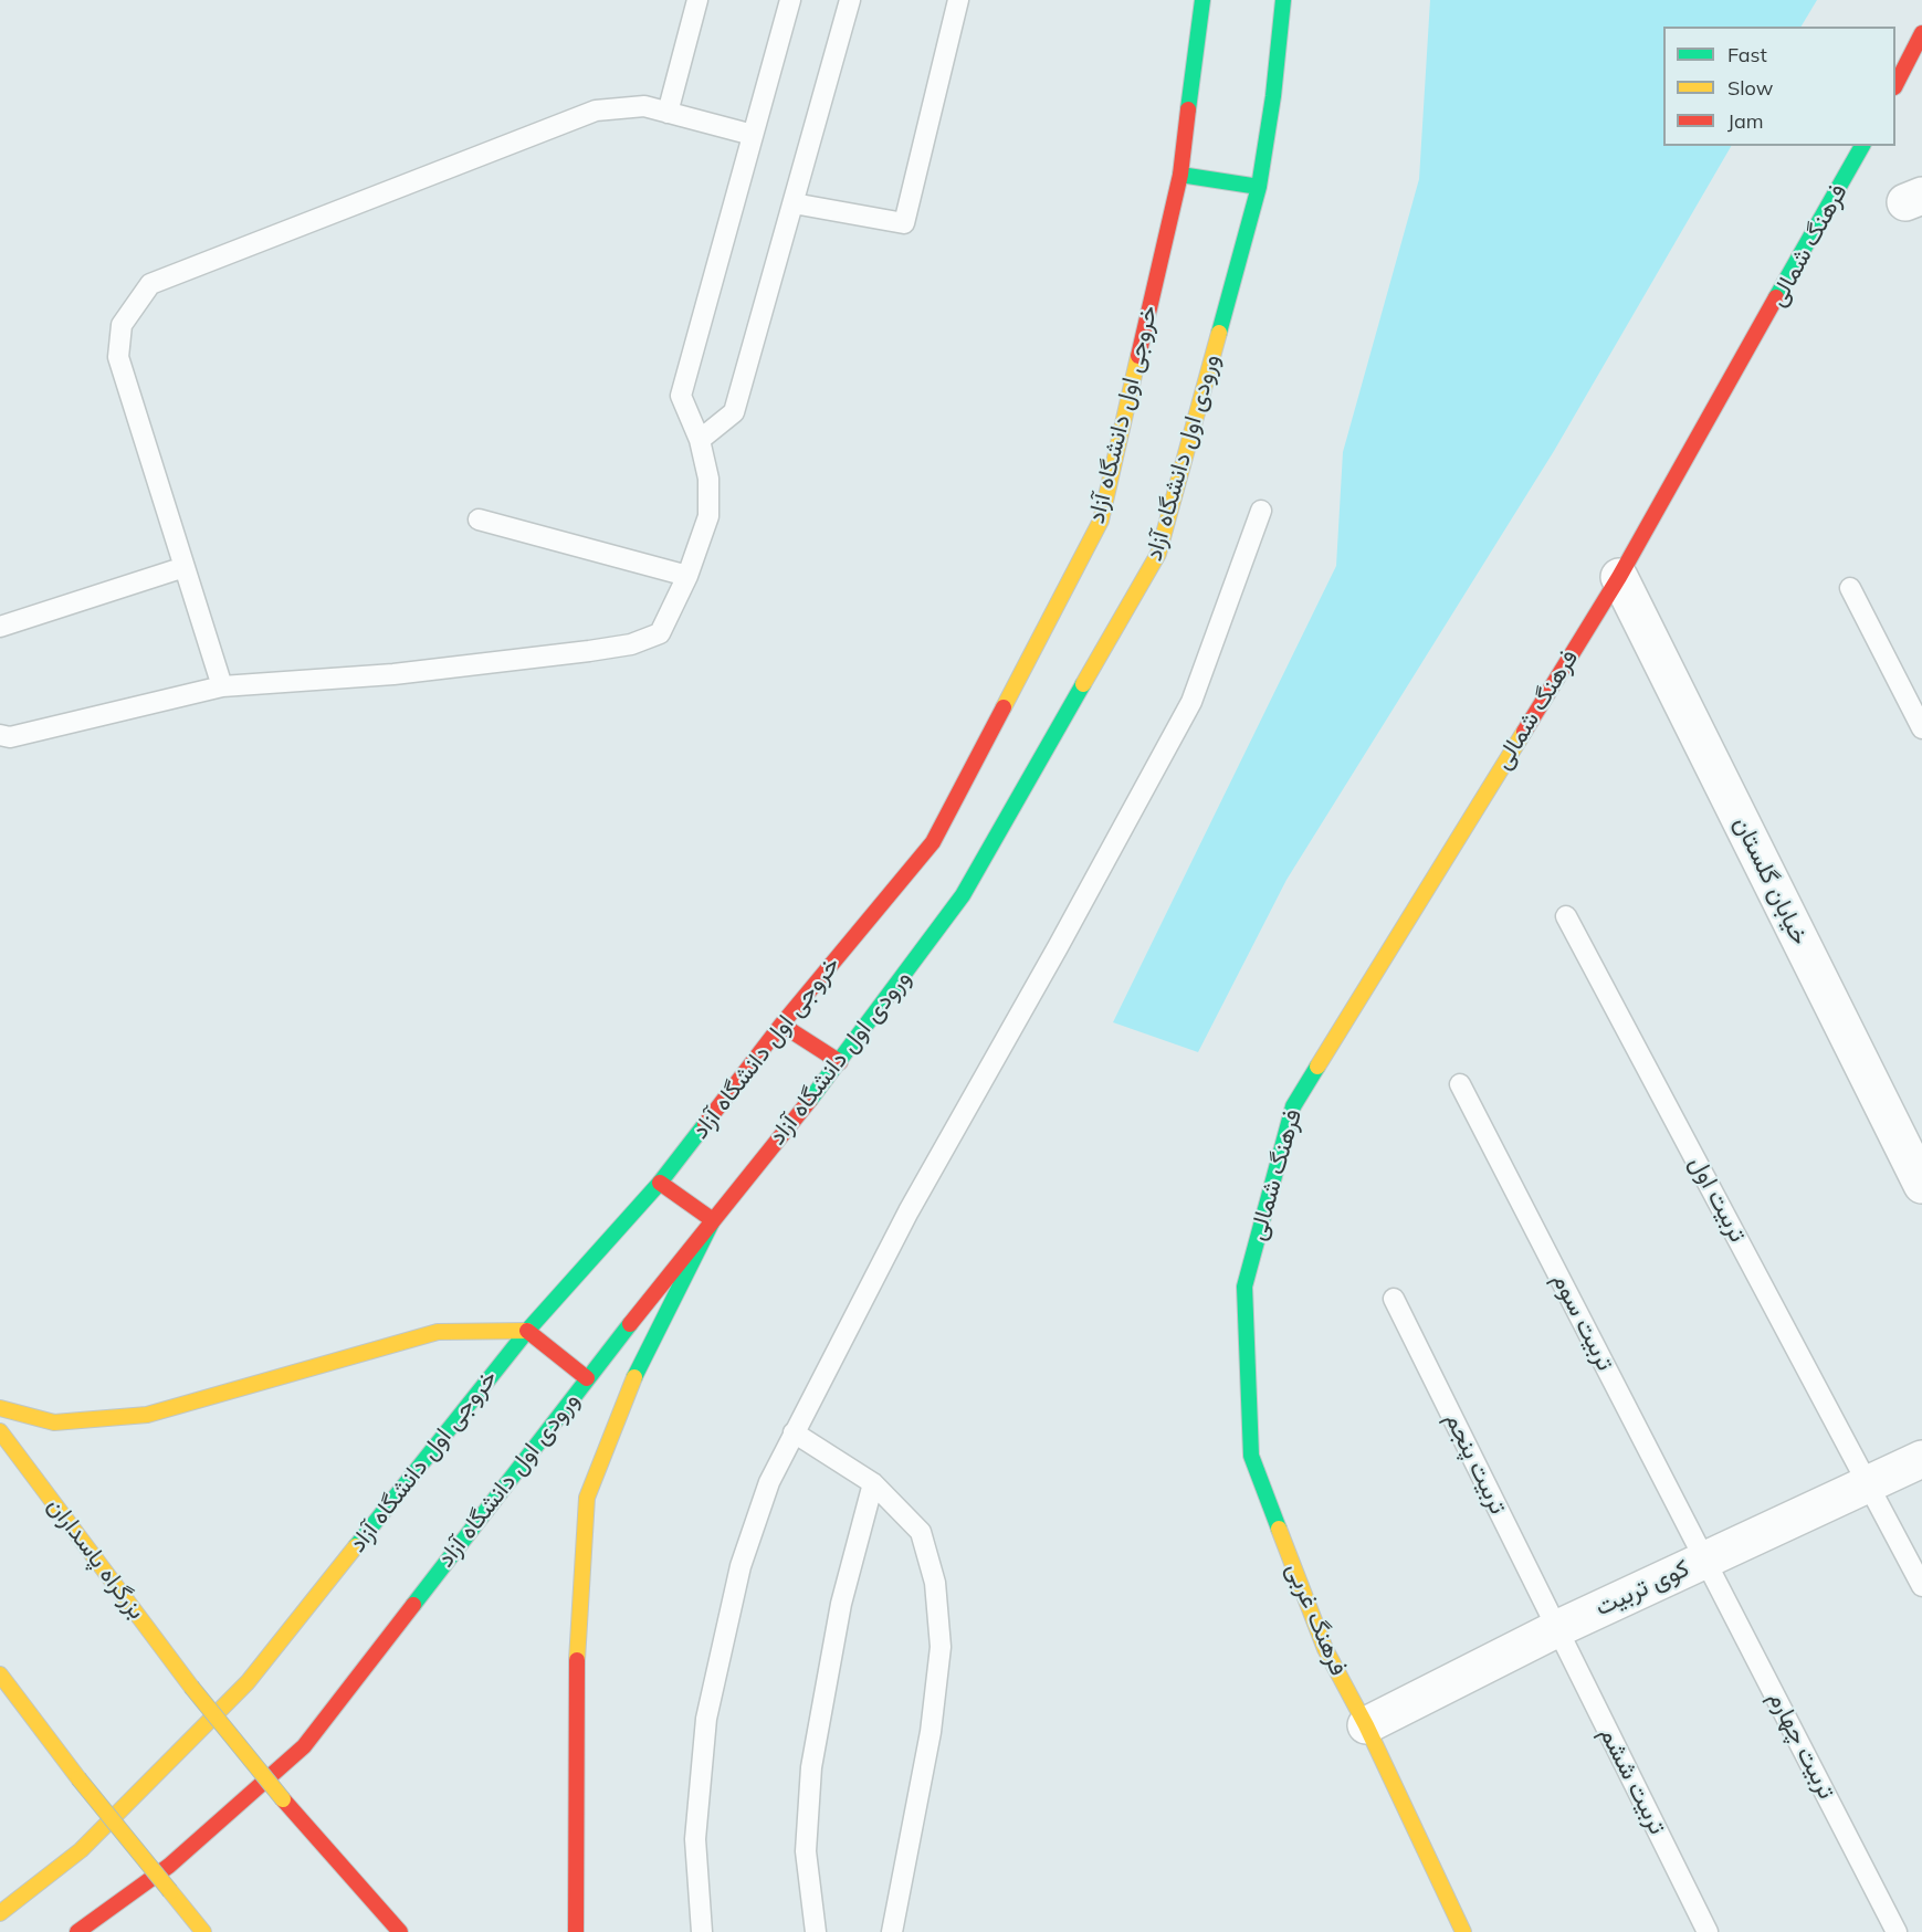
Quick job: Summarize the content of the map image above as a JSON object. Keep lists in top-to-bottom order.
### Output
{
  "streets": {
    "main road": [
      "فرهنگ شمالی",
      "خروجی اول دانشگاه آزاد",
      "ورودی اول دانشگاه آزاد",
      "بزرگراه پاسداران",
      "فرهنگ غربی"
    ],
    "street": ["خیابان گلستان", "کوی تربیت"],
    "lane": [
      "تربیت اول",
      "تربیت سوم",
      "تربیت پنجم",
      "تربیت چهارم",
      "تربیت ششم"
    ]
  },
  "crossings": [
    ["فرهنگ شمالی", "خیابان گلستان"],
    ["فرهنگ شمالی", "فرهنگ غربی"],
    ["تربیت اول", "کوی تربیت"],
    ["تربیت سوم", "کوی تربیت"],
    ["تربیت سوم", "تربیت چهارم"],
    ["تربیت پنجم", "کوی تربیت"],
    ["تربیت پنجم", "تربیت ششم"],
    ["کوی تربیت", "فرهنگ غربی"],
    ["کوی تربیت", "تربیت چهارم"],
    ["کوی تربیت", "تربیت ششم"]
  ],
  "legend": ["Fast", "Slow", "Jam"]
}
